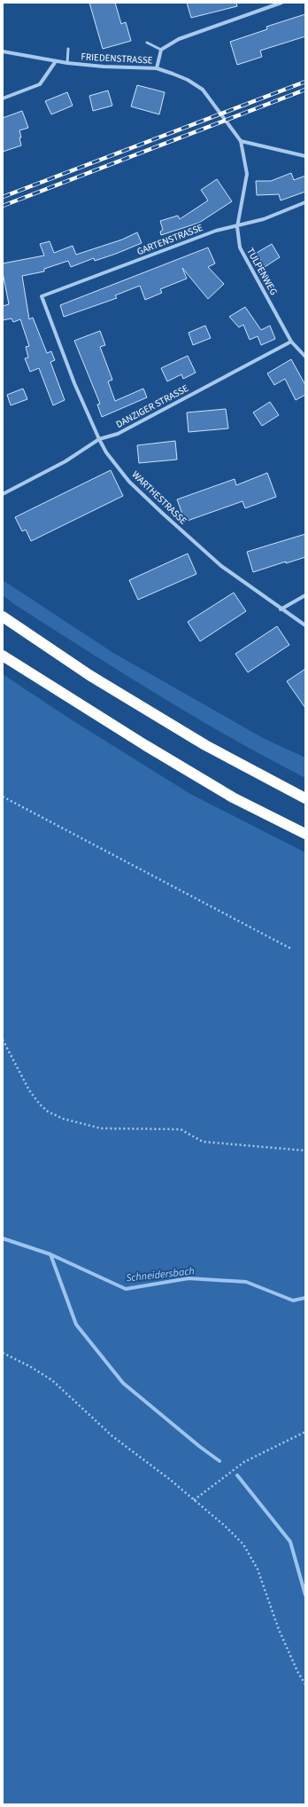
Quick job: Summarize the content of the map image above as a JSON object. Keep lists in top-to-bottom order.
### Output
{
  "streets": {
    "street": [
      "FRIEDENSTRASSE",
      "GARTENSTRASSE",
      "TULPENWEG",
      "DANZIGER STRASSE",
      "WARTHESTRASSE"
    ]
  },
  "crossings": [
    ["FRIEDENSTRASSE", "TULPENWEG"],
    ["GARTENSTRASSE", "TULPENWEG"],
    ["GARTENSTRASSE", "WARTHESTRASSE"],
    ["TULPENWEG", "DANZIGER STRASSE"],
    ["DANZIGER STRASSE", "WARTHESTRASSE"]
  ],
  "water": ["Schneidersbach"]
}
